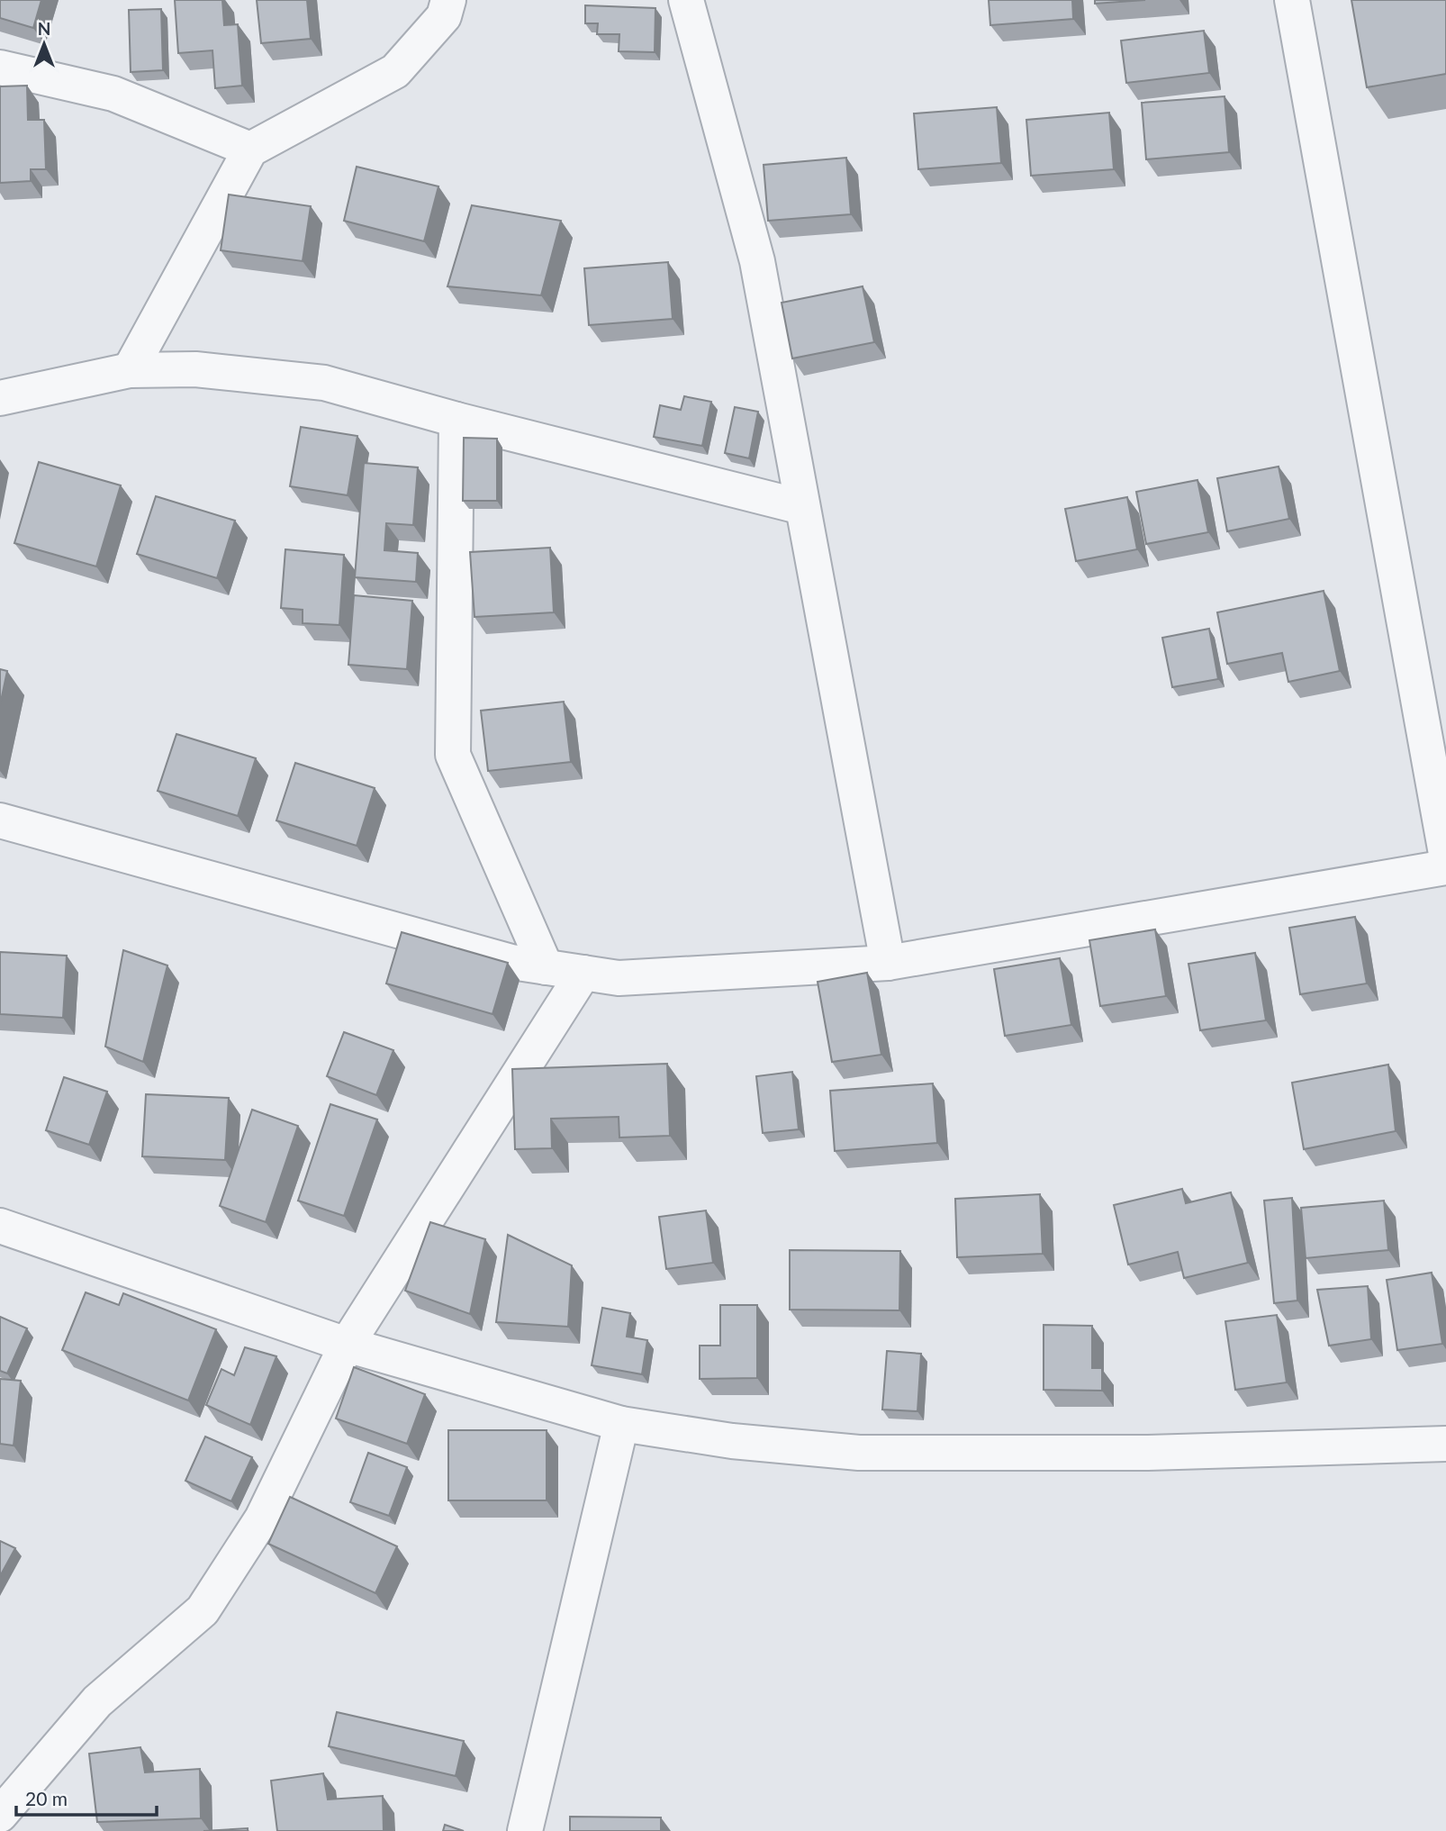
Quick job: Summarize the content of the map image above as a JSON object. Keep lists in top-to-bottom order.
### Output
{
  "scale_bar": "20 m",
  "north": "top"
}
